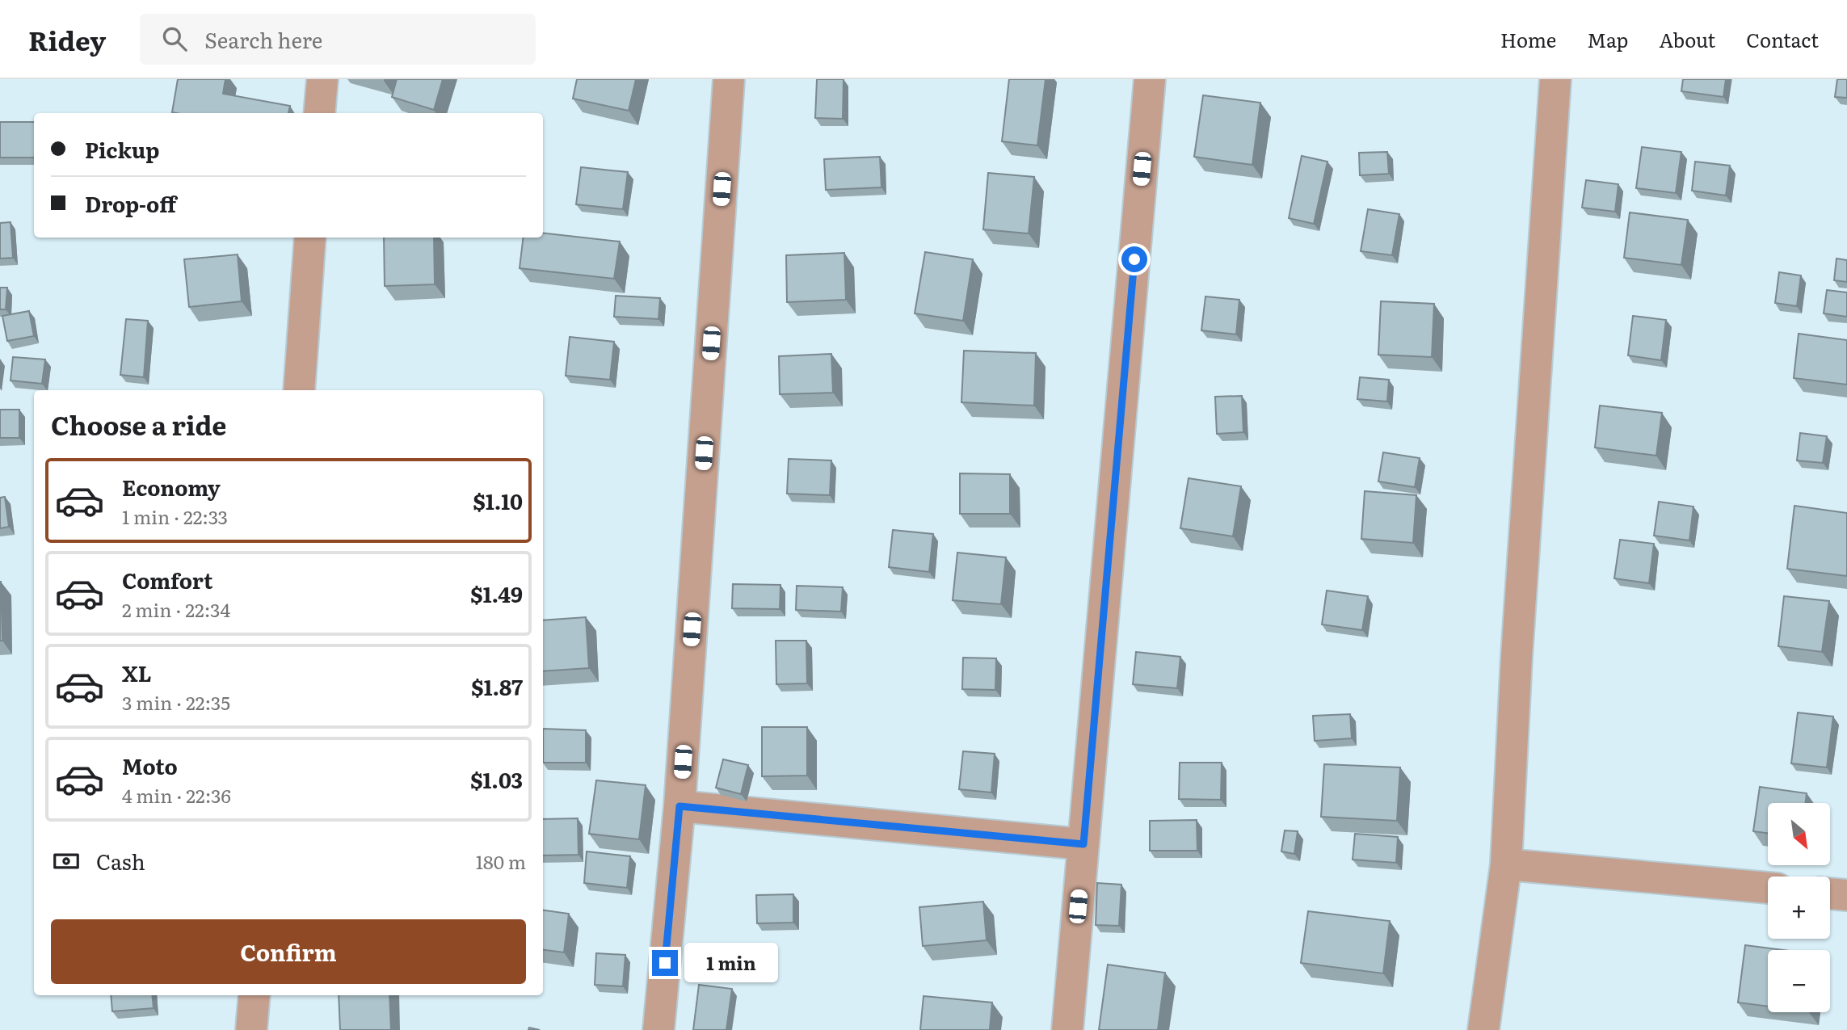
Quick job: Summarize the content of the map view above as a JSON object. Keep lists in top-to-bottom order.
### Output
{
  "north": "bottom right",
  "page": {
    "header": "Ridey",
    "search": "Search here",
    "nav": [
      "Home",
      "Map",
      "About",
      "Contact"
    ],
    "banner": ["Pickup", "Drop-off"],
    "heading": "Choose a ride",
    "list": [
      {
        "name": "Economy",
        "note": "1 min · 22:33",
        "value": "$1.10"
      },
      {
        "name": "Comfort",
        "note": "2 min · 22:34",
        "value": "$1.49"
      },
      {
        "name": "XL",
        "note": "3 min · 22:35",
        "value": "$1.87"
      },
      {
        "name": "Moto",
        "note": "4 min · 22:36",
        "value": "$1.03"
      }
    ],
    "map_buttons": ["+", "−"],
    "pay": ["Cash", "180 m"],
    "buttons": "Confirm",
    "bubble": "1 min"
  }
}
